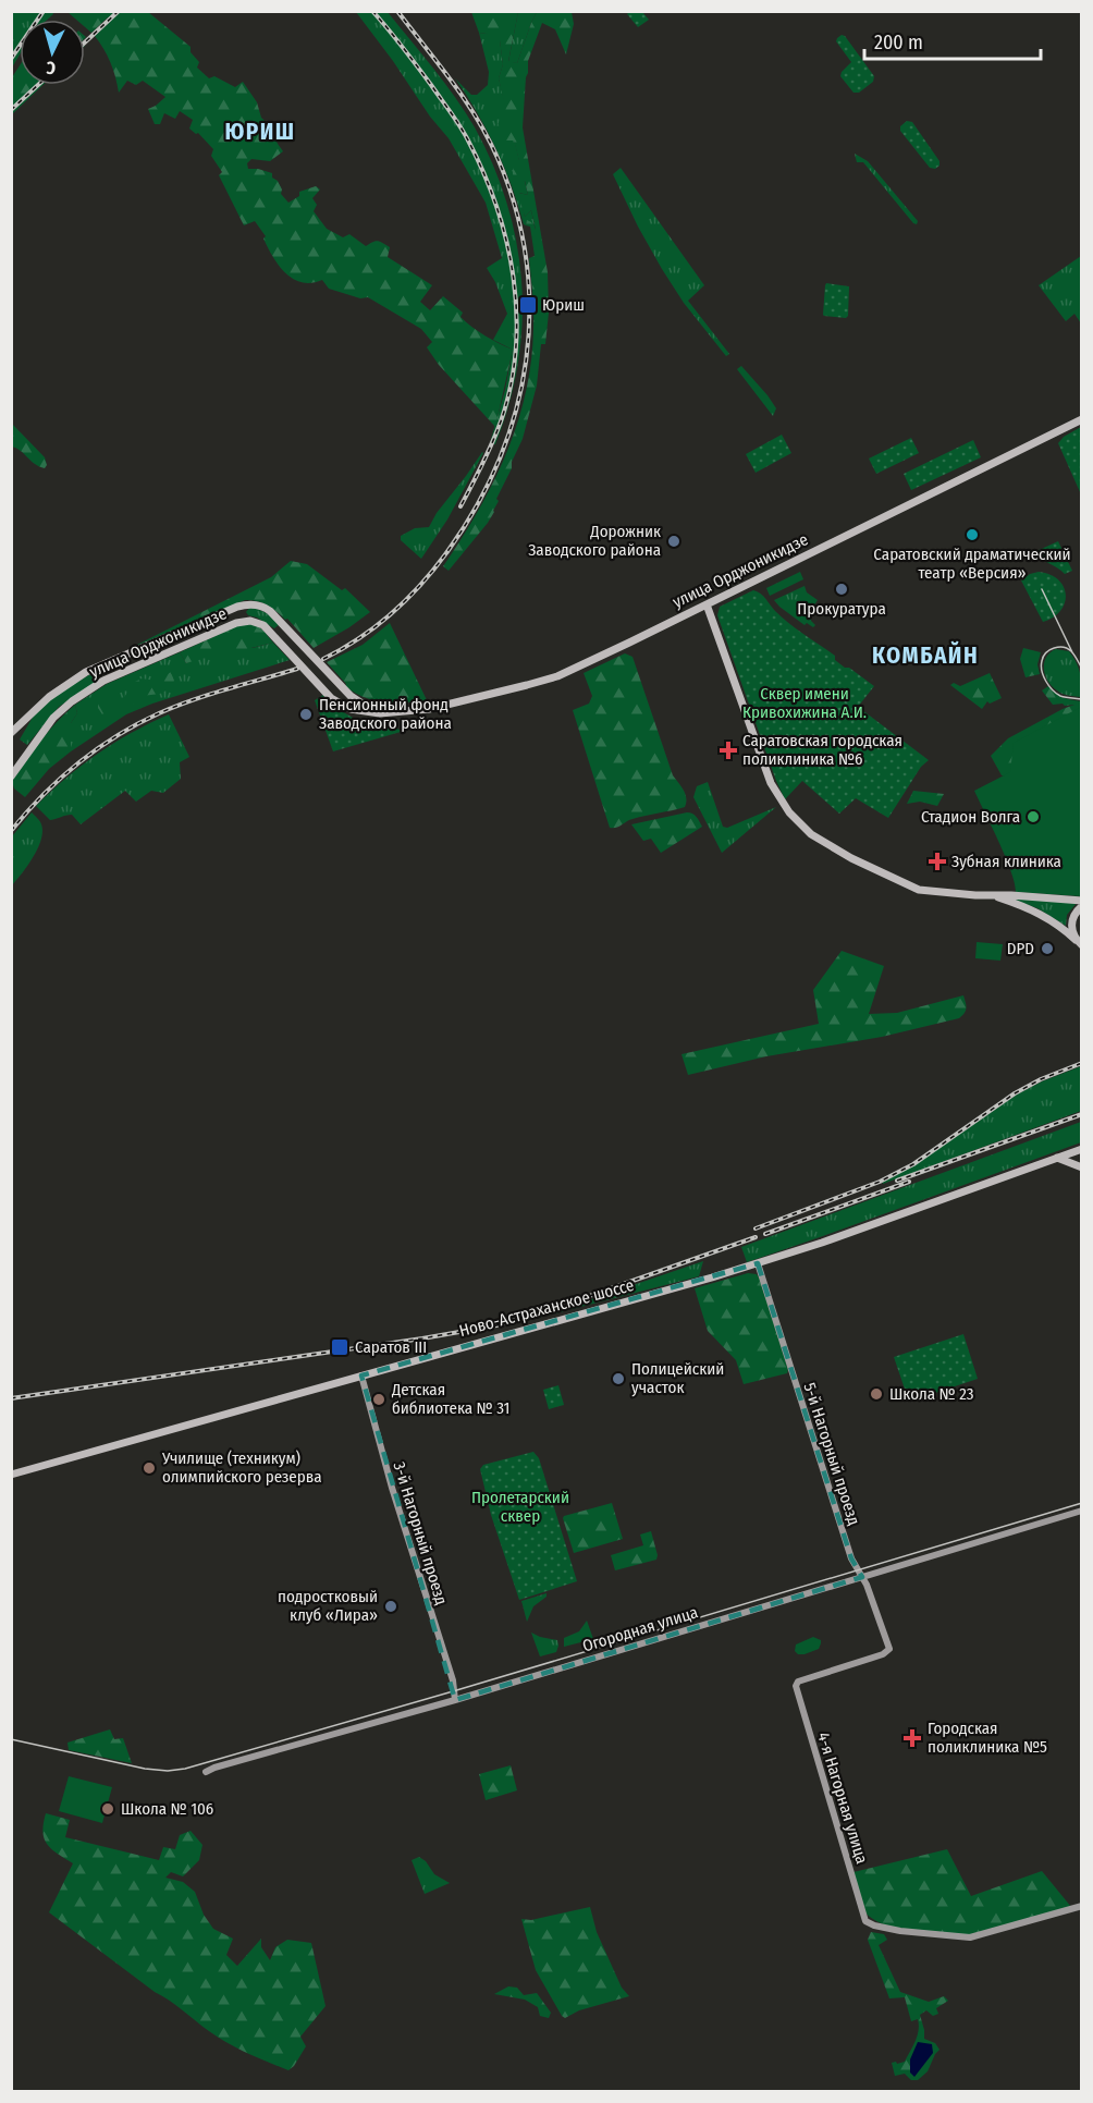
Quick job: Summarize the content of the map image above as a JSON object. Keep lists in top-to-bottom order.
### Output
{
  "streets": {
    "main road": ["улица Орджоникидзе", "Ново-Астраханское шоссе"],
    "street": [
      "5-й Нагорный проезд",
      "3-й Нагорный проезд",
      "Огородная улица",
      "4-я Нагорная улица"
    ]
  },
  "crossings": [
    ["Ново-Астраханское шоссе", "5-й Нагорный проезд"],
    ["Ново-Астраханское шоссе", "3-й Нагорный проезд"],
    ["5-й Нагорный проезд", "Огородная улица"],
    ["5-й Нагорный проезд", "4-я Нагорная улица"],
    ["3-й Нагорный проезд", "Огородная улица"]
  ],
  "districts": ["ЮРИШ", "КОМБАЙН"],
  "parks": ["Сквер имени Кривохижина А.И.", "Пролетарский сквер"],
  "places": {
    "transit": ["Юриш", "Саратов III"],
    "other": [
      "Саратовский драматический театр «Версия»",
      "Дорожник Заводского района",
      "Прокуратура",
      "Пенсионный фонд Заводского района",
      "Стадион Волга",
      "DPD",
      "Полицейский участок",
      "Школа № 23",
      "Детская библиотека № 31",
      "Училище (техникум) олимпийского резерва",
      "подростковый клуб «Лира»",
      "Школа № 106"
    ],
    "health": ["Саратовская городская поликлиника №6", "Зубная клиника", "Городская поликлиника №5"]
  },
  "scale_bar": "200 m",
  "north": "bottom"
}
